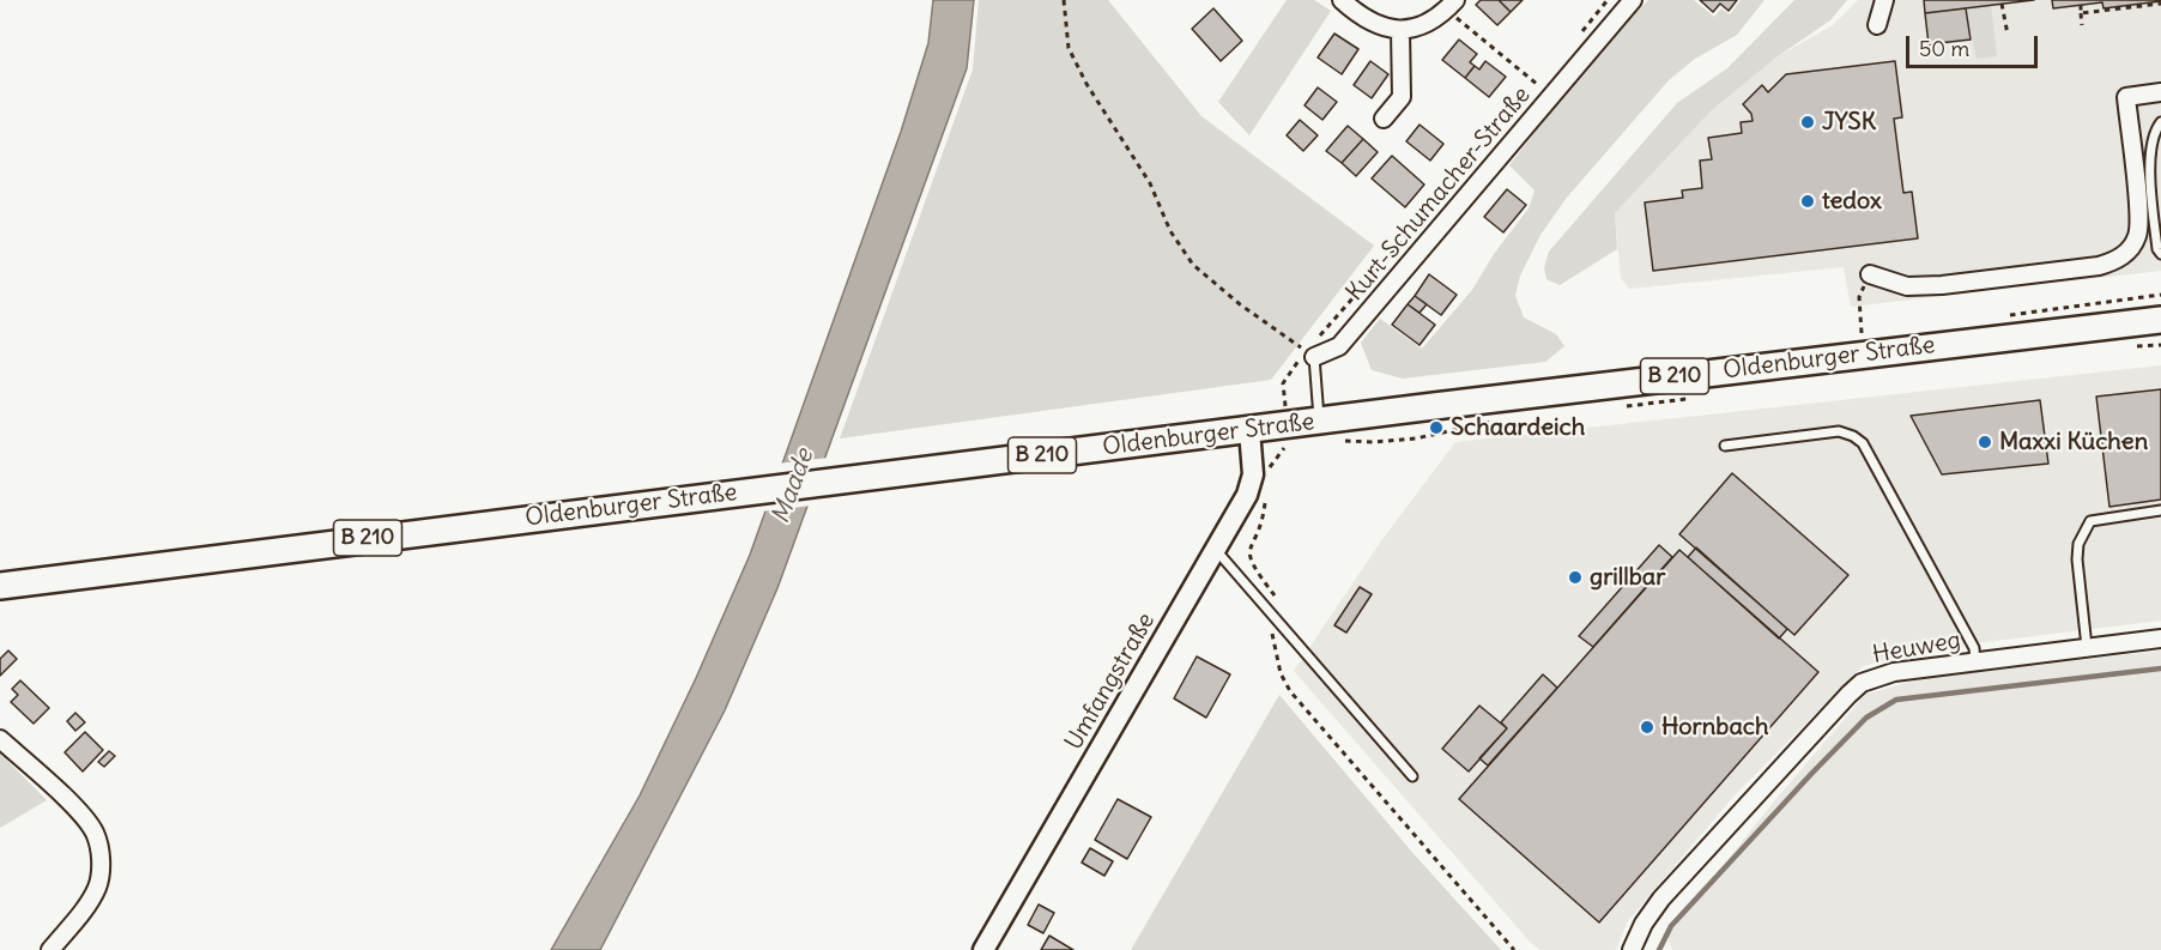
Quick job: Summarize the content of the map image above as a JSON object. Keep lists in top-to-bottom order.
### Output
{
  "streets": {
    "main road": ["Oldenburger Straße", "B 210"],
    "street": ["Kurt-Schumacher-Straße", "Heuweg", "Umfangstraße"]
  },
  "crossings": [
    ["Oldenburger Straße", "Umfangstraße"]
  ],
  "water": ["Maade"],
  "places": [
    "JYSK",
    "tedox",
    "Schaardeich",
    "Maxxi Küchen",
    "grillbar",
    "Hornbach"
  ],
  "scale_bar": "50 m"
}
